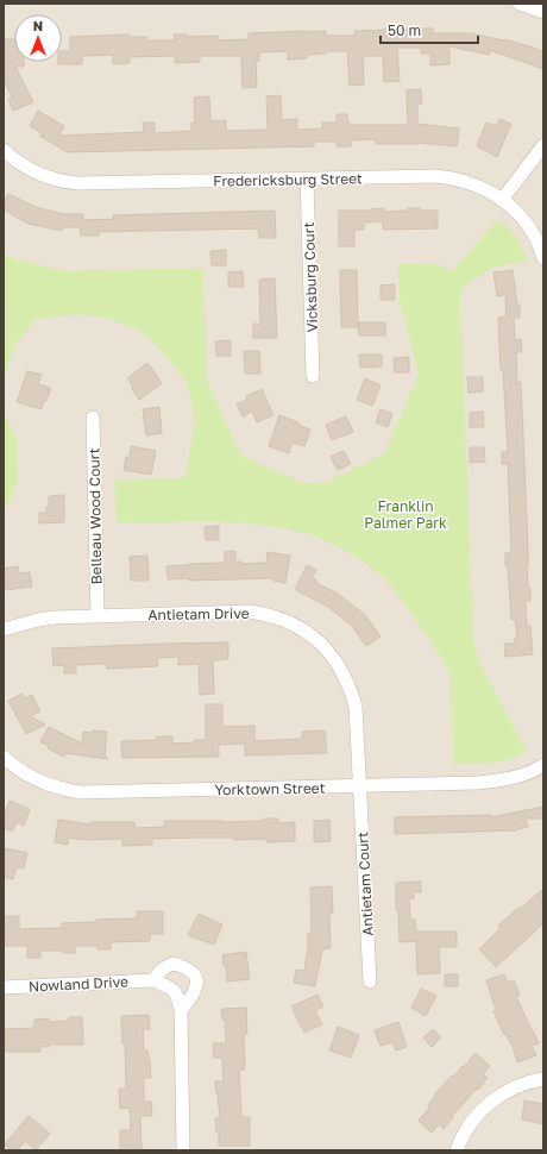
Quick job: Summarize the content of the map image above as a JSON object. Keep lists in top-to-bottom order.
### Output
{
  "streets": {
    "street": [
      "Fredericksburg Street",
      "Vicksburg Court",
      "Belleau Wood Court",
      "Antietam Drive",
      "Yorktown Street",
      "Antietam Court",
      "Nowland Drive"
    ]
  },
  "crossings": [
    ["Fredericksburg Street", "Vicksburg Court"],
    ["Belleau Wood Court", "Antietam Drive"],
    ["Antietam Drive", "Yorktown Street"],
    ["Antietam Drive", "Antietam Court"],
    ["Yorktown Street", "Antietam Court"]
  ],
  "parks": ["Franklin Palmer Park"],
  "scale_bar": "50 m",
  "north": "top"
}
